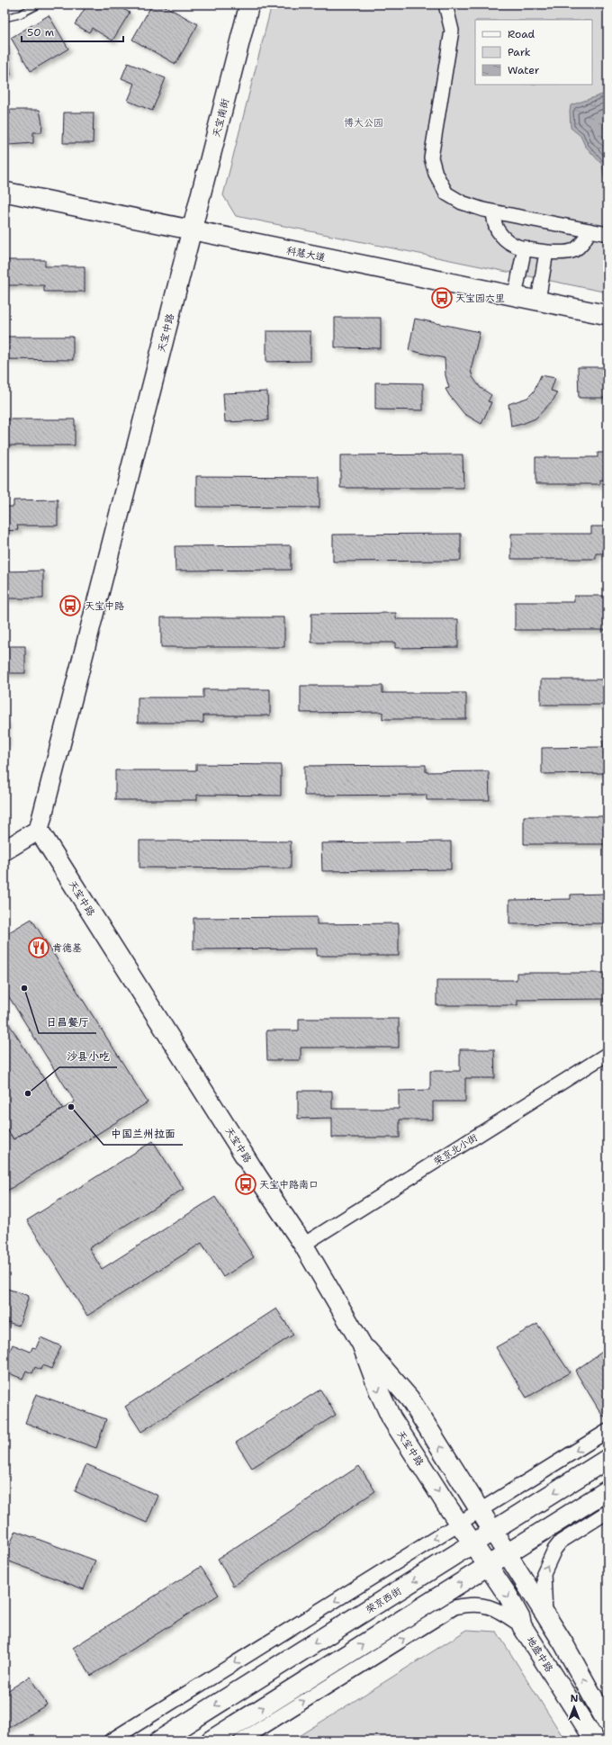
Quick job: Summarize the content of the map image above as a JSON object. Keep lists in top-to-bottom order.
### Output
{
  "streets": {
    "street": [
      "天宝南街",
      "科慧大道",
      "天宝中路",
      "荣京北小街",
      "荣京西街",
      "地盛中路"
    ]
  },
  "crossings": [
    ["天宝南街", "科慧大道"],
    ["天宝南街", "天宝中路"],
    ["科慧大道", "天宝中路"],
    ["天宝中路", "荣京北小街"],
    ["天宝中路", "荣京西街"],
    ["天宝中路", "地盛中路"],
    ["荣京西街", "地盛中路"]
  ],
  "parks": ["博大公园"],
  "places": {
    "bus stop": ["天宝园六里", "天宝中路", "天宝中路南口"],
    "restaurant": ["肯德基"],
    "other": ["日昌餐厅", "沙县小吃", "中国兰州拉面"]
  },
  "legend": ["Road", "Park", "Water"],
  "scale_bar": "50 m",
  "north": "top"
}
